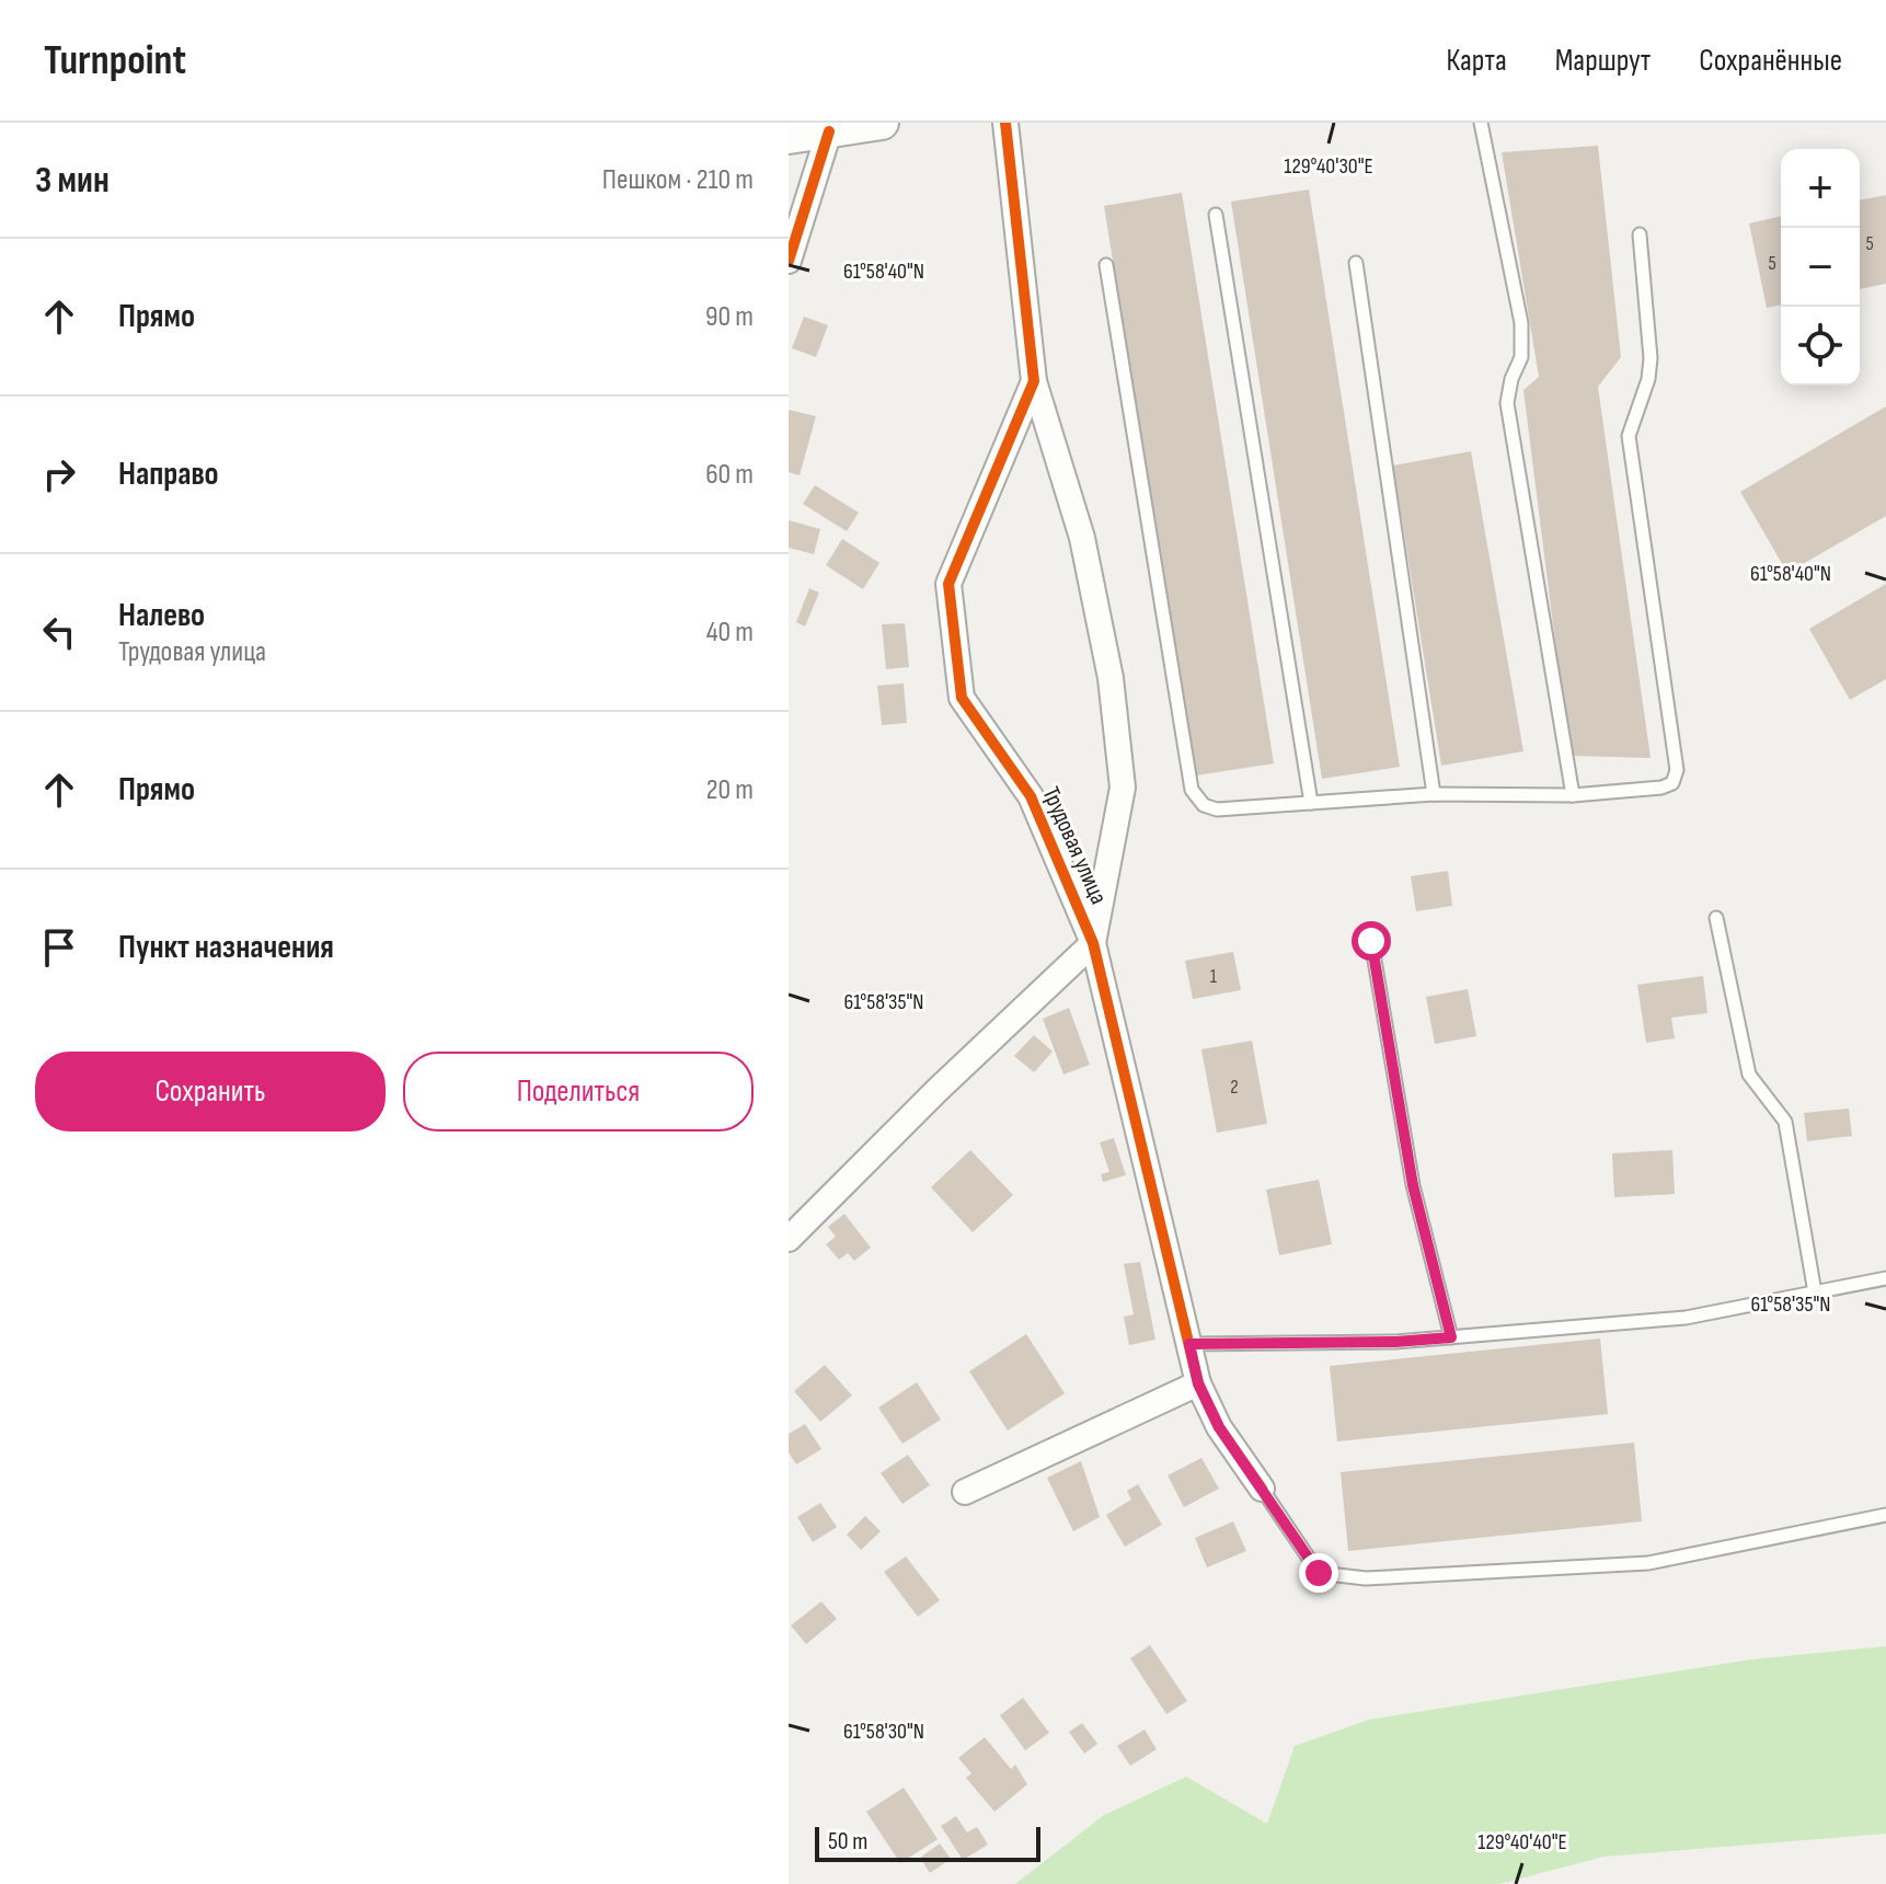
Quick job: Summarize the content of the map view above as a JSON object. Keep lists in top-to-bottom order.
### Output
{
  "streets": {
    "street": ["Трудовая улица"]
  },
  "house_numbers": [
    "5",
    "5",
    "1",
    "2"
  ],
  "scale_bar": "50 m",
  "page": {
    "header": "Turnpoint",
    "nav": ["Карта", "Маршрут", "Сохранённые"],
    "heading": ["3 мин", "Пешком · 210 m"],
    "map_buttons": ["+", "−"],
    "list": [
      ["Прямо", "90 m"],
      ["Направо", "60 m"],
      ["Налево", "Трудовая улица", "40 m"],
      ["Прямо", "20 m"],
      "Пункт назначения"
    ],
    "buttons": ["Сохранить", "Поделиться"],
    "scale": "50 m"
  },
  "coordinates": [
    "129°40'30\"E",
    "61°58'40\"N",
    "61°58'35\"N",
    "61°58'30\"N",
    "129°40'40\"E"
  ]
}
